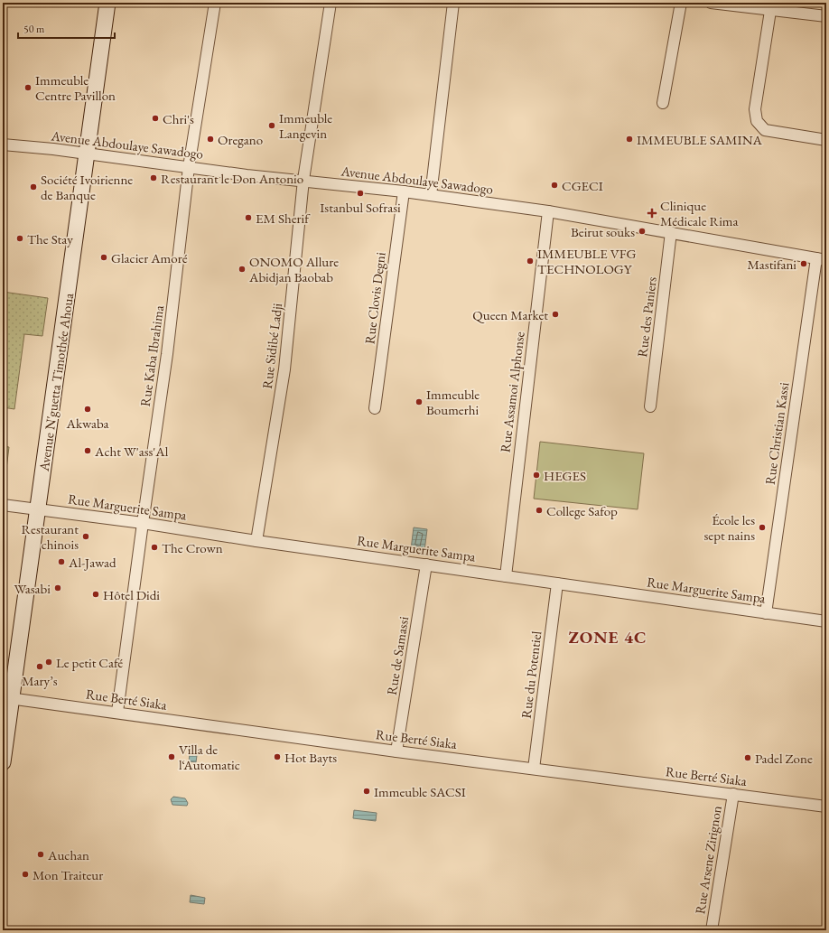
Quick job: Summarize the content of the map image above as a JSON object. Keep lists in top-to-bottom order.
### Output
{
  "streets": {
    "street": [
      "Avenue Abdoulaye Sawadogo",
      "Rue Clovis Degni",
      "Rue des Paniers",
      "Rue Sidibé Ladji",
      "Rue Kaba Ibrahima",
      "Avenue N'guetta Timothée Ahoua",
      "Rue Assamoi Alphonse",
      "Rue Christian Kassi",
      "Rue Marguerite Sampa",
      "Rue de Samassi",
      "Rue du Potentiel",
      "Rue Berté Siaka",
      "Rue Arsene Zirignon"
    ]
  },
  "crossings": [
    ["Avenue Abdoulaye Sawadogo", "Rue Clovis Degni"],
    ["Avenue Abdoulaye Sawadogo", "Rue des Paniers"],
    ["Avenue Abdoulaye Sawadogo", "Rue Sidibé Ladji"],
    ["Avenue Abdoulaye Sawadogo", "Rue Kaba Ibrahima"],
    ["Avenue Abdoulaye Sawadogo", "Avenue N'guetta Timothée Ahoua"],
    ["Avenue Abdoulaye Sawadogo", "Rue Assamoi Alphonse"],
    ["Avenue Abdoulaye Sawadogo", "Rue Christian Kassi"],
    ["Rue Sidibé Ladji", "Rue Marguerite Sampa"],
    ["Rue Kaba Ibrahima", "Rue Marguerite Sampa"],
    ["Rue Kaba Ibrahima", "Rue Berté Siaka"],
    ["Avenue N'guetta Timothée Ahoua", "Rue Marguerite Sampa"],
    ["Avenue N'guetta Timothée Ahoua", "Rue Berté Siaka"],
    ["Rue Assamoi Alphonse", "Rue Marguerite Sampa"],
    ["Rue Christian Kassi", "Rue Marguerite Sampa"],
    ["Rue Marguerite Sampa", "Rue de Samassi"],
    ["Rue Marguerite Sampa", "Rue du Potentiel"],
    ["Rue de Samassi", "Rue Berté Siaka"],
    ["Rue du Potentiel", "Rue Berté Siaka"],
    ["Rue Berté Siaka", "Rue Arsene Zirignon"]
  ],
  "districts": ["ZONE 4C"],
  "places": {
    "other": [
      "Immeuble Centre Pavillon",
      "Chri's",
      "Immeuble Langevin",
      "Oregano",
      "IMMEUBLE SAMINA",
      "Restaurant le Don Antonio",
      "CGECI",
      "Société Ivoirienne de Banque",
      "Istanbul Sofrasi",
      "EM Sherif",
      "Beirut souks",
      "The Stay",
      "Glacier Amoré",
      "IMMEUBLE VFG TECHNOLOGY",
      "Mastifani",
      "ONOMO Allure Abidjan Baobab",
      "Queen Market",
      "Immeuble Boumerhi",
      "Akwaba",
      "Acht W'ass'Al",
      "HEGES",
      "College Safop",
      "École les sept nains",
      "Restaurant chinois",
      "The Crown",
      "Al-Jawad",
      "Wasabi",
      "Hôtel Didi",
      "Le petit Café",
      "Mary’s",
      "Villa de l‘Automatic",
      "Hot Bayts",
      "Padel Zone",
      "Immeuble SACSI",
      "Auchan",
      "Mon Traiteur"
    ],
    "health": ["Clinique Médicale Rima"]
  },
  "scale_bar": "50 m"
}
